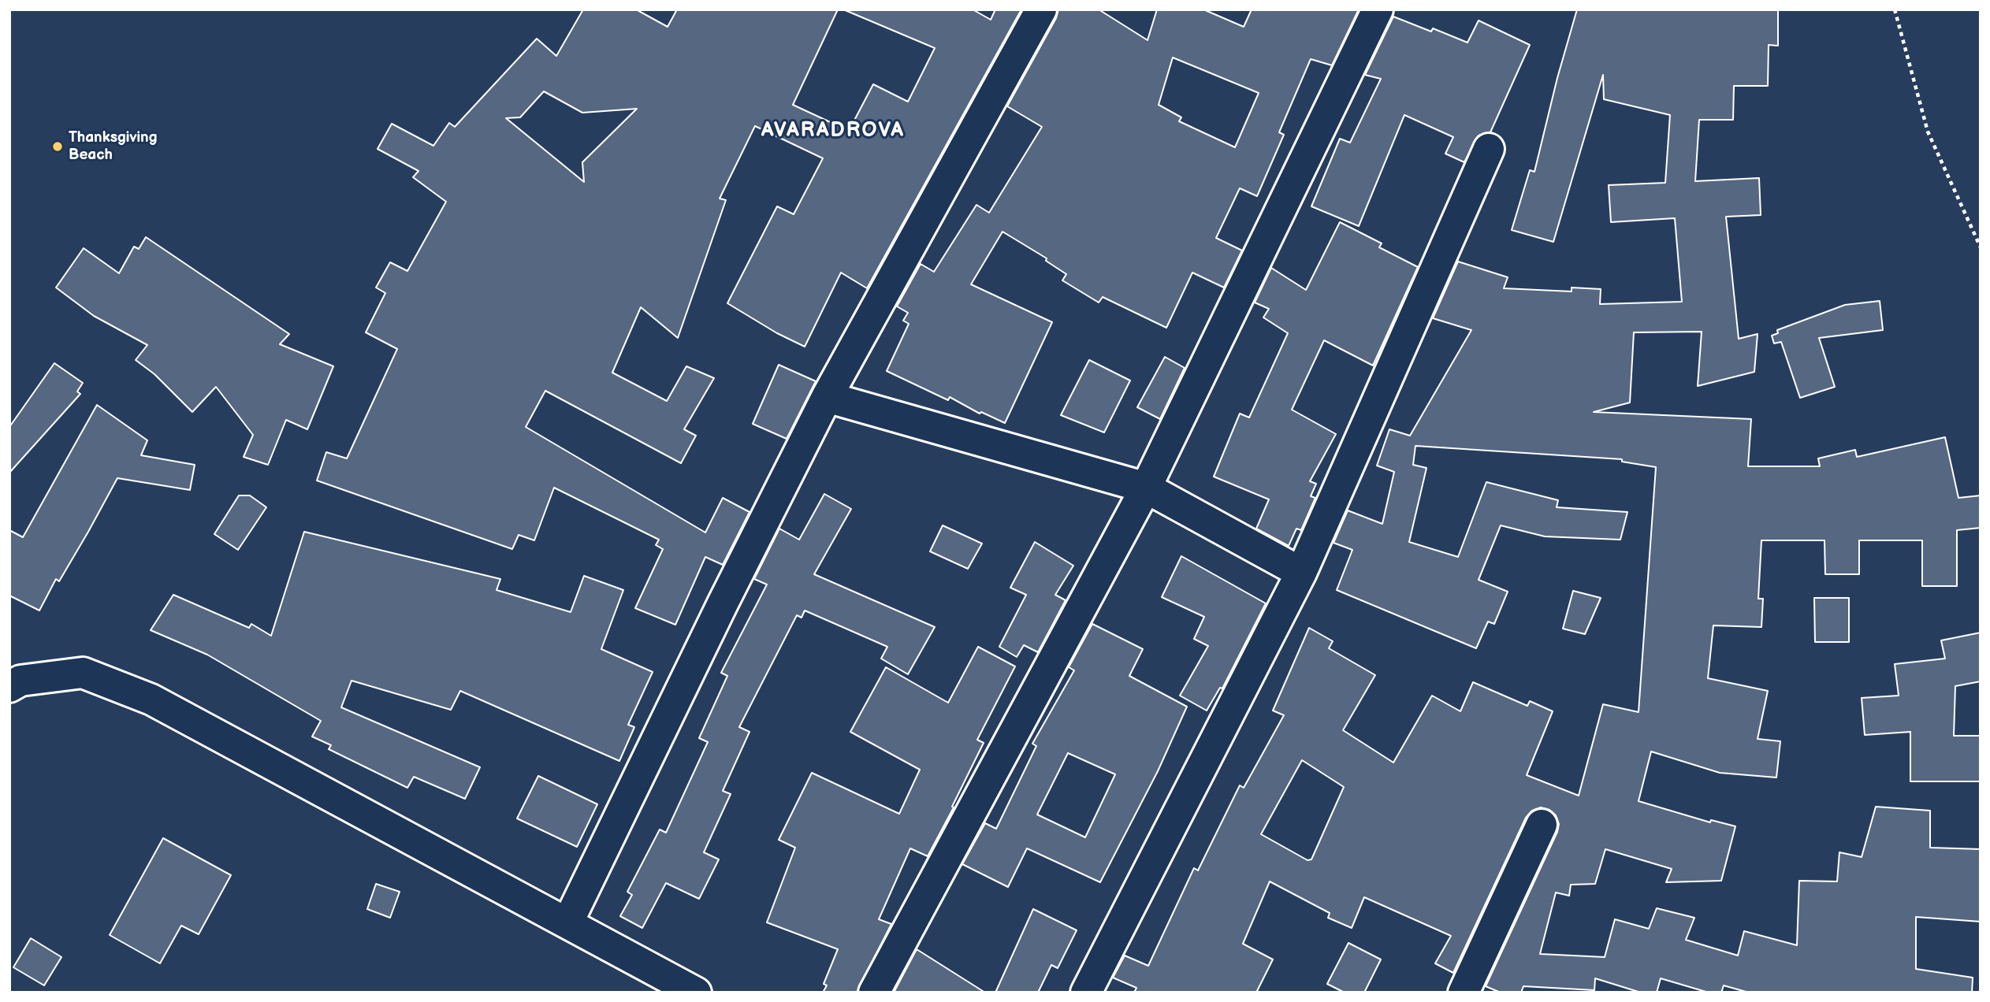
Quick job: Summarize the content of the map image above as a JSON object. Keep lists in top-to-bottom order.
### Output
{
  "districts": ["AVARADROVA"],
  "places": ["Thanksgiving Beach"]
}
